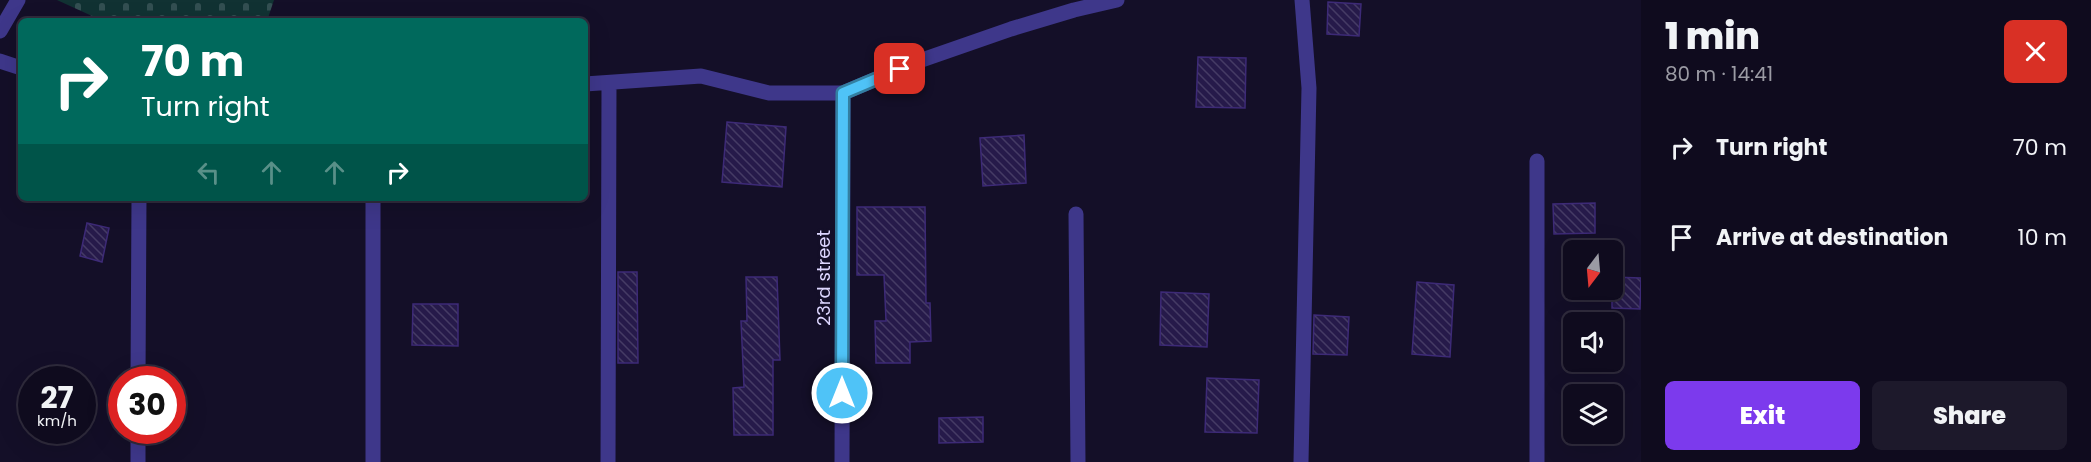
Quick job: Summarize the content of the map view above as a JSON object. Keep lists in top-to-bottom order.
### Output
{
  "streets": {
    "street": ["23rd street"]
  },
  "north": "bottom",
  "page": {
    "heading": ["1 min", "80 m · 14:41"],
    "turn": ["70 m", "Turn right"],
    "list": [
      {
        "name": "Turn right",
        "value": "70 m"
      },
      {
        "name": "Arrive at destination",
        "value": "10 m"
      }
    ],
    "speed": "27 km/h",
    "limit": "30",
    "buttons": ["Exit", "Share"]
  }
}
